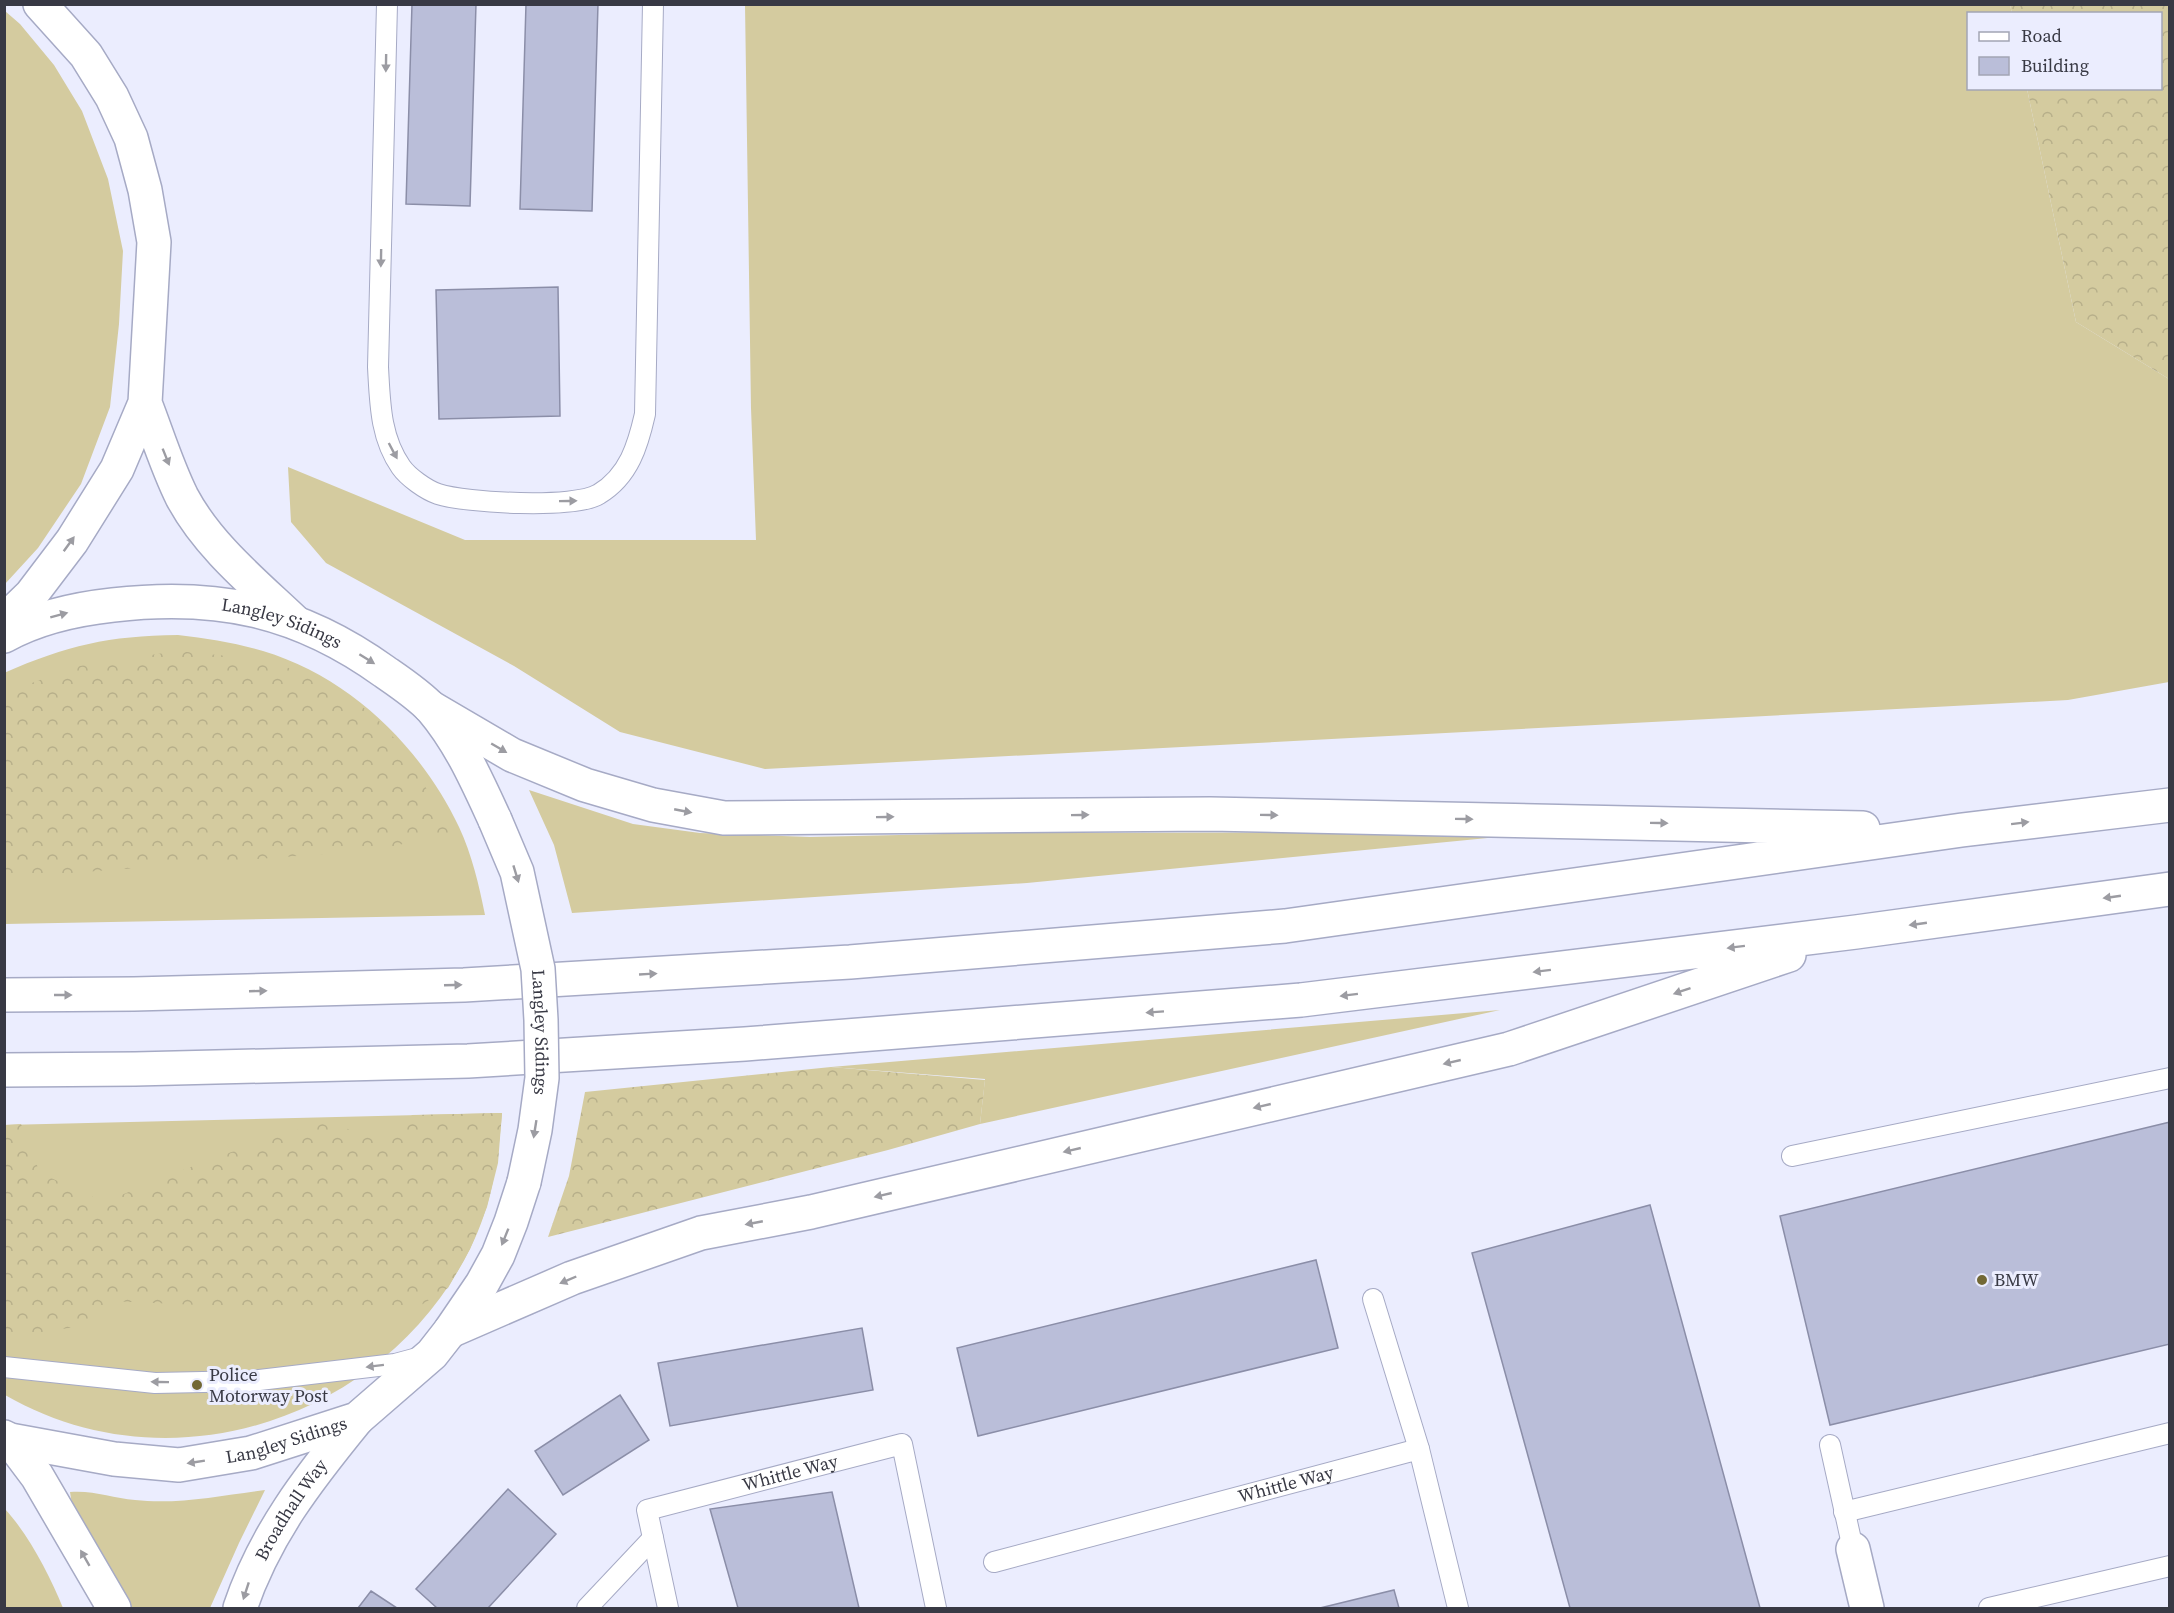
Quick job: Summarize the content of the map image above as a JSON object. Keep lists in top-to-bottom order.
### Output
{
  "streets": {
    "main road": ["Langley Sidings", "Broadhall Way"],
    "lane": ["Whittle Way"]
  },
  "crossings": [
    ["Langley Sidings", "Broadhall Way"]
  ],
  "one_way": ["Broadhall Way"],
  "places": ["BMW", "Police Motorway Post"],
  "legend": ["Road", "Building"]
}
